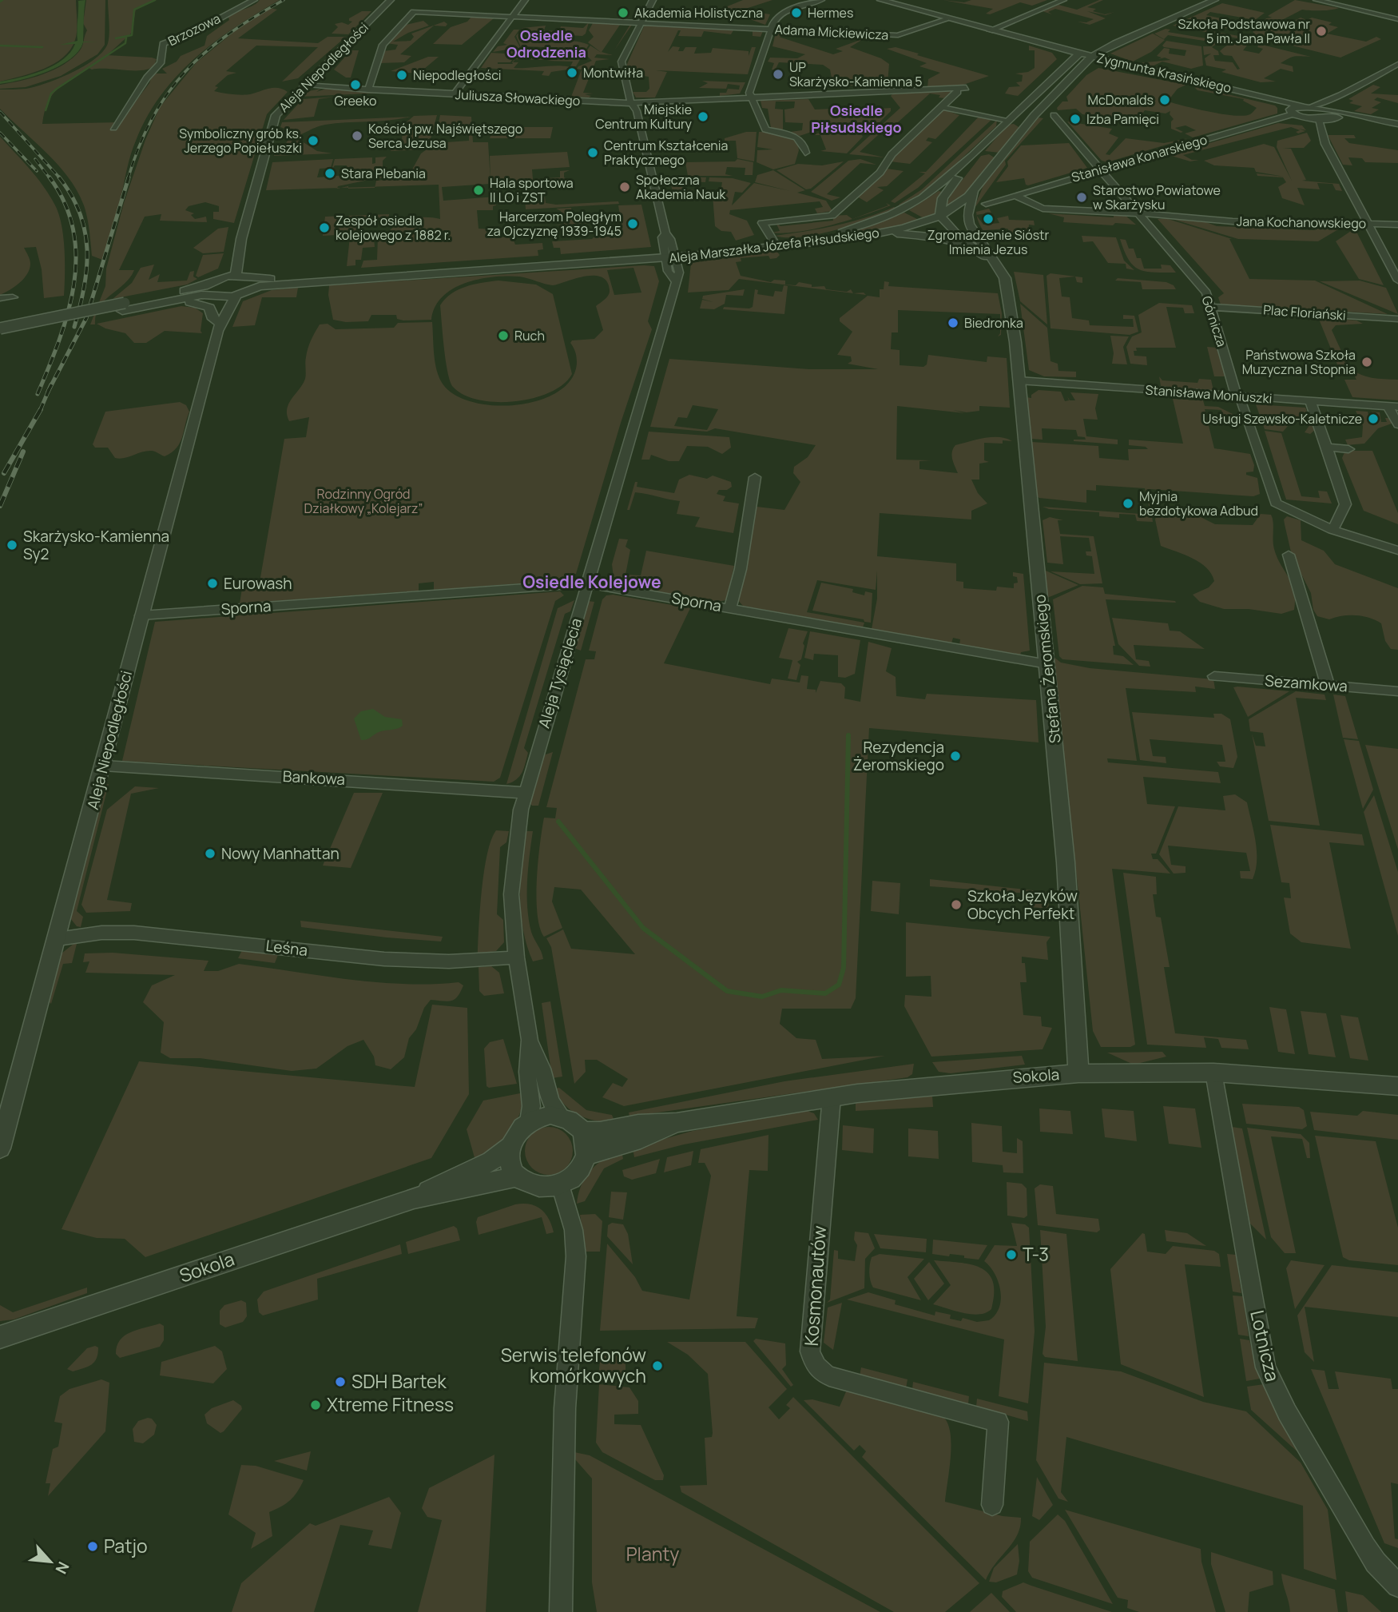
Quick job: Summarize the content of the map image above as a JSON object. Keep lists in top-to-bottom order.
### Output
{
  "streets": {
    "street": [
      "Brzozowa",
      "Adama Mickiewicza",
      "Aleja Niepodległości",
      "Zygmunta Krasińskiego",
      "Juliusza Słowackiego",
      "Stanisława Konarskiego",
      "Jana Kochanowskiego",
      "Aleja Marszałka Józefa Piłsudskiego",
      "Plac Floriański",
      "Górnicza",
      "Stanisława Moniuszki",
      "Sporna",
      "Stefana Żeromskiego",
      "Aleja Tysiąclecia",
      "Sezamkowa",
      "Bankowa",
      "Leśna",
      "Sokola",
      "Kosmonautów",
      "Lotnicza"
    ]
  },
  "crossings": [
    ["Adama Mickiewicza", "Zygmunta Krasińskiego"],
    ["Adama Mickiewicza", "Juliusza Słowackiego"],
    ["Adama Mickiewicza", "Aleja Tysiąclecia"],
    ["Aleja Niepodległości", "Juliusza Słowackiego"],
    ["Aleja Niepodległości", "Sporna"],
    ["Aleja Niepodległości", "Bankowa"],
    ["Aleja Niepodległości", "Leśna"],
    ["Zygmunta Krasińskiego", "Stanisława Konarskiego"],
    ["Zygmunta Krasińskiego", "Aleja Marszałka Józefa Piłsudskiego"],
    ["Juliusza Słowackiego", "Aleja Tysiąclecia"],
    ["Stanisława Konarskiego", "Jana Kochanowskiego"],
    ["Stanisława Konarskiego", "Górnicza"],
    ["Jana Kochanowskiego", "Górnicza"],
    ["Aleja Marszałka Józefa Piłsudskiego", "Stefana Żeromskiego"],
    ["Aleja Marszałka Józefa Piłsudskiego", "Aleja Tysiąclecia"],
    ["Plac Floriański", "Górnicza"],
    ["Górnicza", "Stanisława Moniuszki"],
    ["Stanisława Moniuszki", "Stefana Żeromskiego"],
    ["Sporna", "Stefana Żeromskiego"],
    ["Sporna", "Aleja Tysiąclecia"],
    ["Stefana Żeromskiego", "Sokola"],
    ["Aleja Tysiąclecia", "Bankowa"],
    ["Aleja Tysiąclecia", "Leśna"],
    ["Aleja Tysiąclecia", "Sokola"],
    ["Sokola", "Kosmonautów"],
    ["Sokola", "Lotnicza"]
  ],
  "districts": ["Osiedle Odrodzenia", "Osiedle Piłsudskiego", "Osiedle Kolejowe"],
  "parks": ["Rodzinny Ogród Działkowy „Kolejarz”", "Planty"],
  "places": [
    "Akademia Holistyczna",
    "Hermes",
    "Szkoła Podstawowa nr 5 im. Jana Pawła II",
    "Montwiłła",
    "UP Skarżysko-Kamienna 5",
    "Niepodległości",
    "Greeko",
    "McDonalds",
    "Miejskie Centrum Kultury",
    "Izba Pamięci",
    "Kościół pw. Najświętszego Serca Jezusa",
    "Symboliczny grób ks. Jerzego Popiełuszki",
    "Centrum Kształcenia Praktycznego",
    "Stara Plebania",
    "Społeczna Akademia Nauk",
    "Hala sportowa II LO i ZST",
    "Starostwo Powiatowe w Skarżysku",
    "Zgromadzenie Sióstr Imienia Jezus",
    "Harcerzom Poległym za Ojczyznę 1939-1945",
    "Zespół osiedla kolejowego z 1882 r.",
    "Biedronka",
    "Ruch",
    "Państwowa Szkoła Muzyczna I Stopnia",
    "Usługi Szewsko-Kaletnicze",
    "Myjnia bezdotykowa Adbud",
    "Skarżysko-Kamienna Sy2",
    "Eurowash",
    "Rezydencja Żeromskiego",
    "Nowy Manhattan",
    "Szkoła Języków Obcych Perfekt",
    "T-3",
    "Serwis telefonów komórkowych",
    "SDH Bartek",
    "Xtreme Fitness",
    "Patjo"
  ],
  "north": "bottom right"
}
